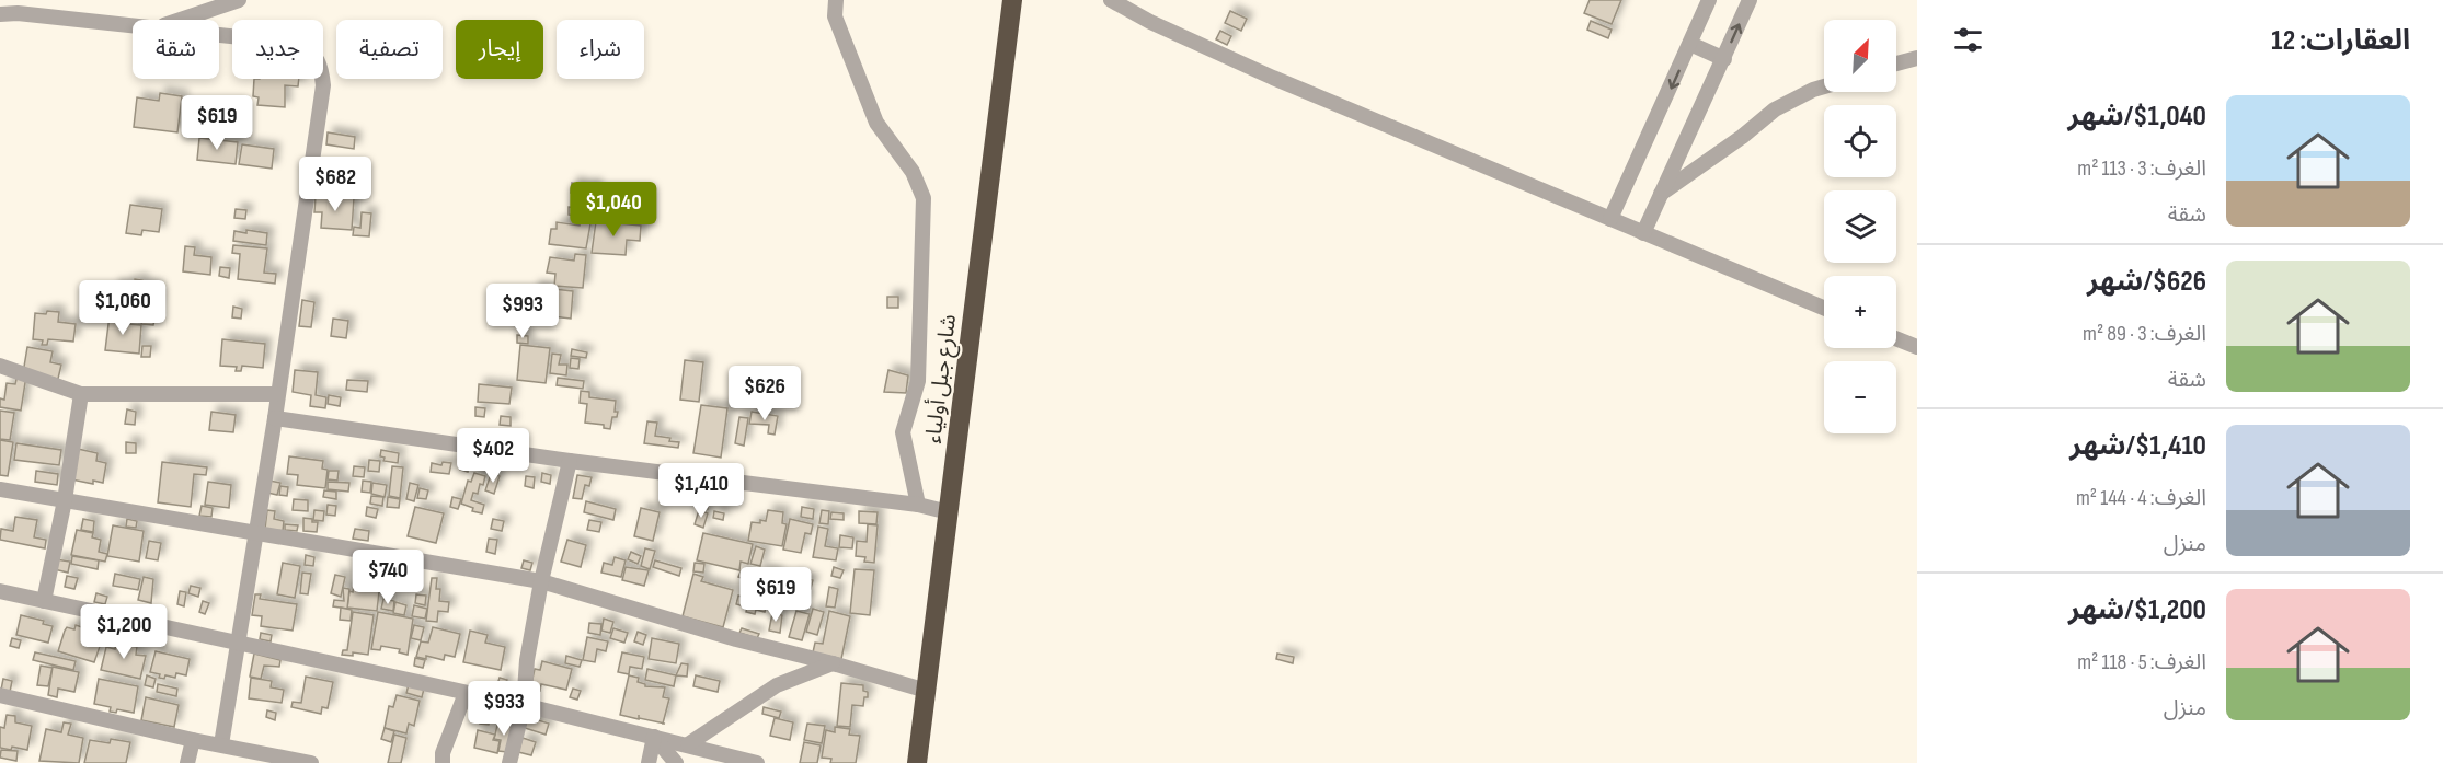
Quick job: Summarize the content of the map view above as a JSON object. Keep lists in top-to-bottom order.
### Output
{
  "streets": {
    "highway": ["شارع جبل أولياء"]
  },
  "north": "top right",
  "page": {
    "heading": "العقارات: 12",
    "map_buttons": ["+", "−"],
    "chip": [
      "شراء",
      "إيجار",
      "تصفية",
      "جديد",
      "شقة"
    ],
    "list": [
      {
        "name": "$1,040/شهر",
        "note": "الغرف: 3 · 113 m² · شقة"
      },
      {
        "name": "$626/شهر",
        "note": "الغرف: 3 · 89 m² · شقة"
      },
      {
        "name": "$1,410/شهر",
        "note": "الغرف: 4 · 144 m² · منزل"
      },
      {
        "name": "$1,200/شهر",
        "note": "الغرف: 5 · 118 m² · منزل"
      }
    ],
    "price": [
      "$619",
      "$682",
      "$1,040",
      "$1,060",
      "$993",
      "$626",
      "$402",
      "$1,410",
      "$740",
      "$619",
      "$1,200",
      "$933"
    ]
  }
}
